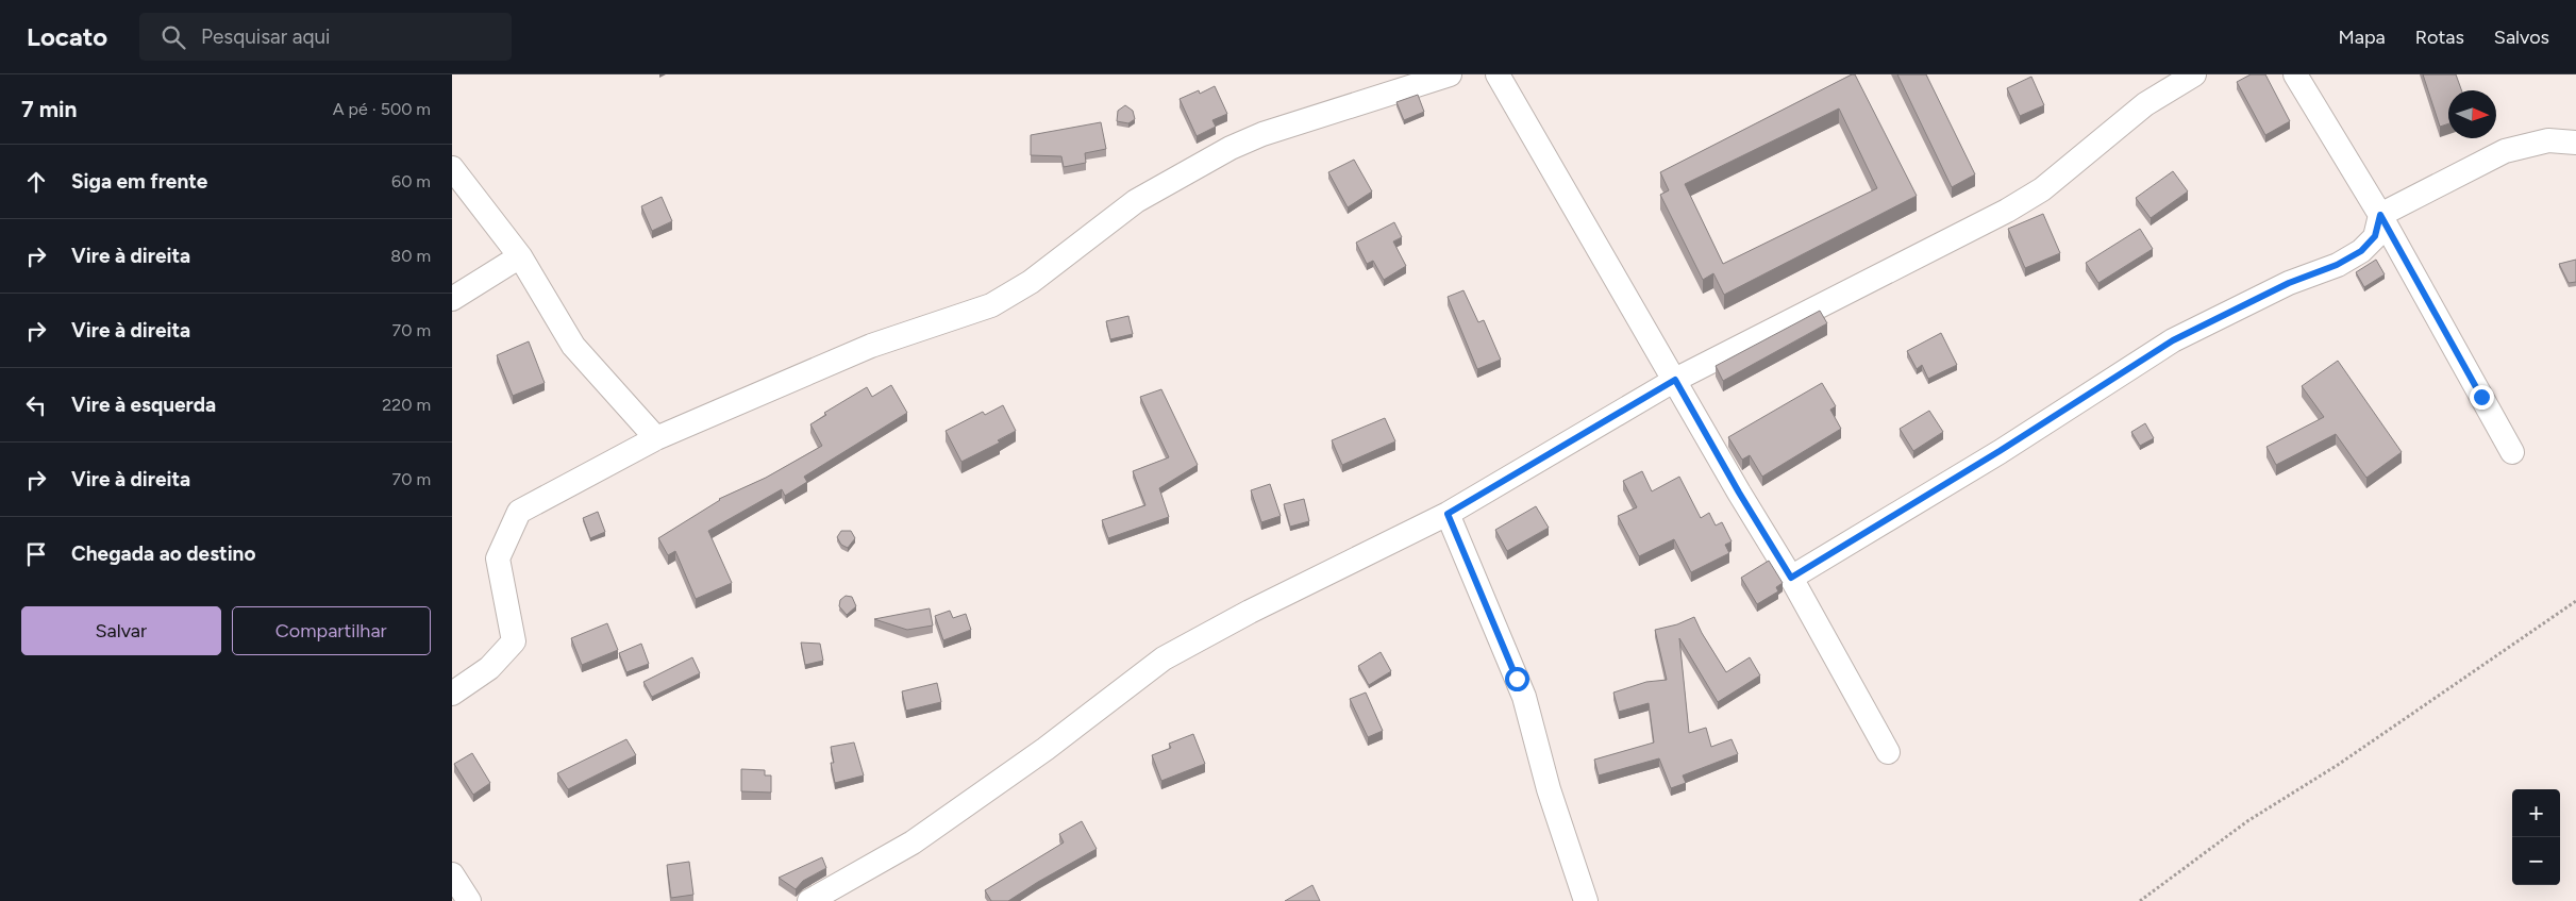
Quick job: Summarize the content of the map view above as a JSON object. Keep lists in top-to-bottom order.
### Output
{
  "north": "right",
  "page": {
    "header": "Locato",
    "search": "Pesquisar aqui",
    "nav": ["Mapa", "Rotas", "Salvos"],
    "heading": ["7 min", "A pé · 500 m"],
    "list": [
      ["Siga em frente", "60 m"],
      ["Vire à direita", "80 m"],
      ["Vire à direita", "70 m"],
      ["Vire à esquerda", "220 m"],
      ["Vire à direita", "70 m"],
      "Chegada ao destino"
    ],
    "buttons": ["Salvar", "Compartilhar"],
    "map_buttons": ["+", "−"]
  }
}
